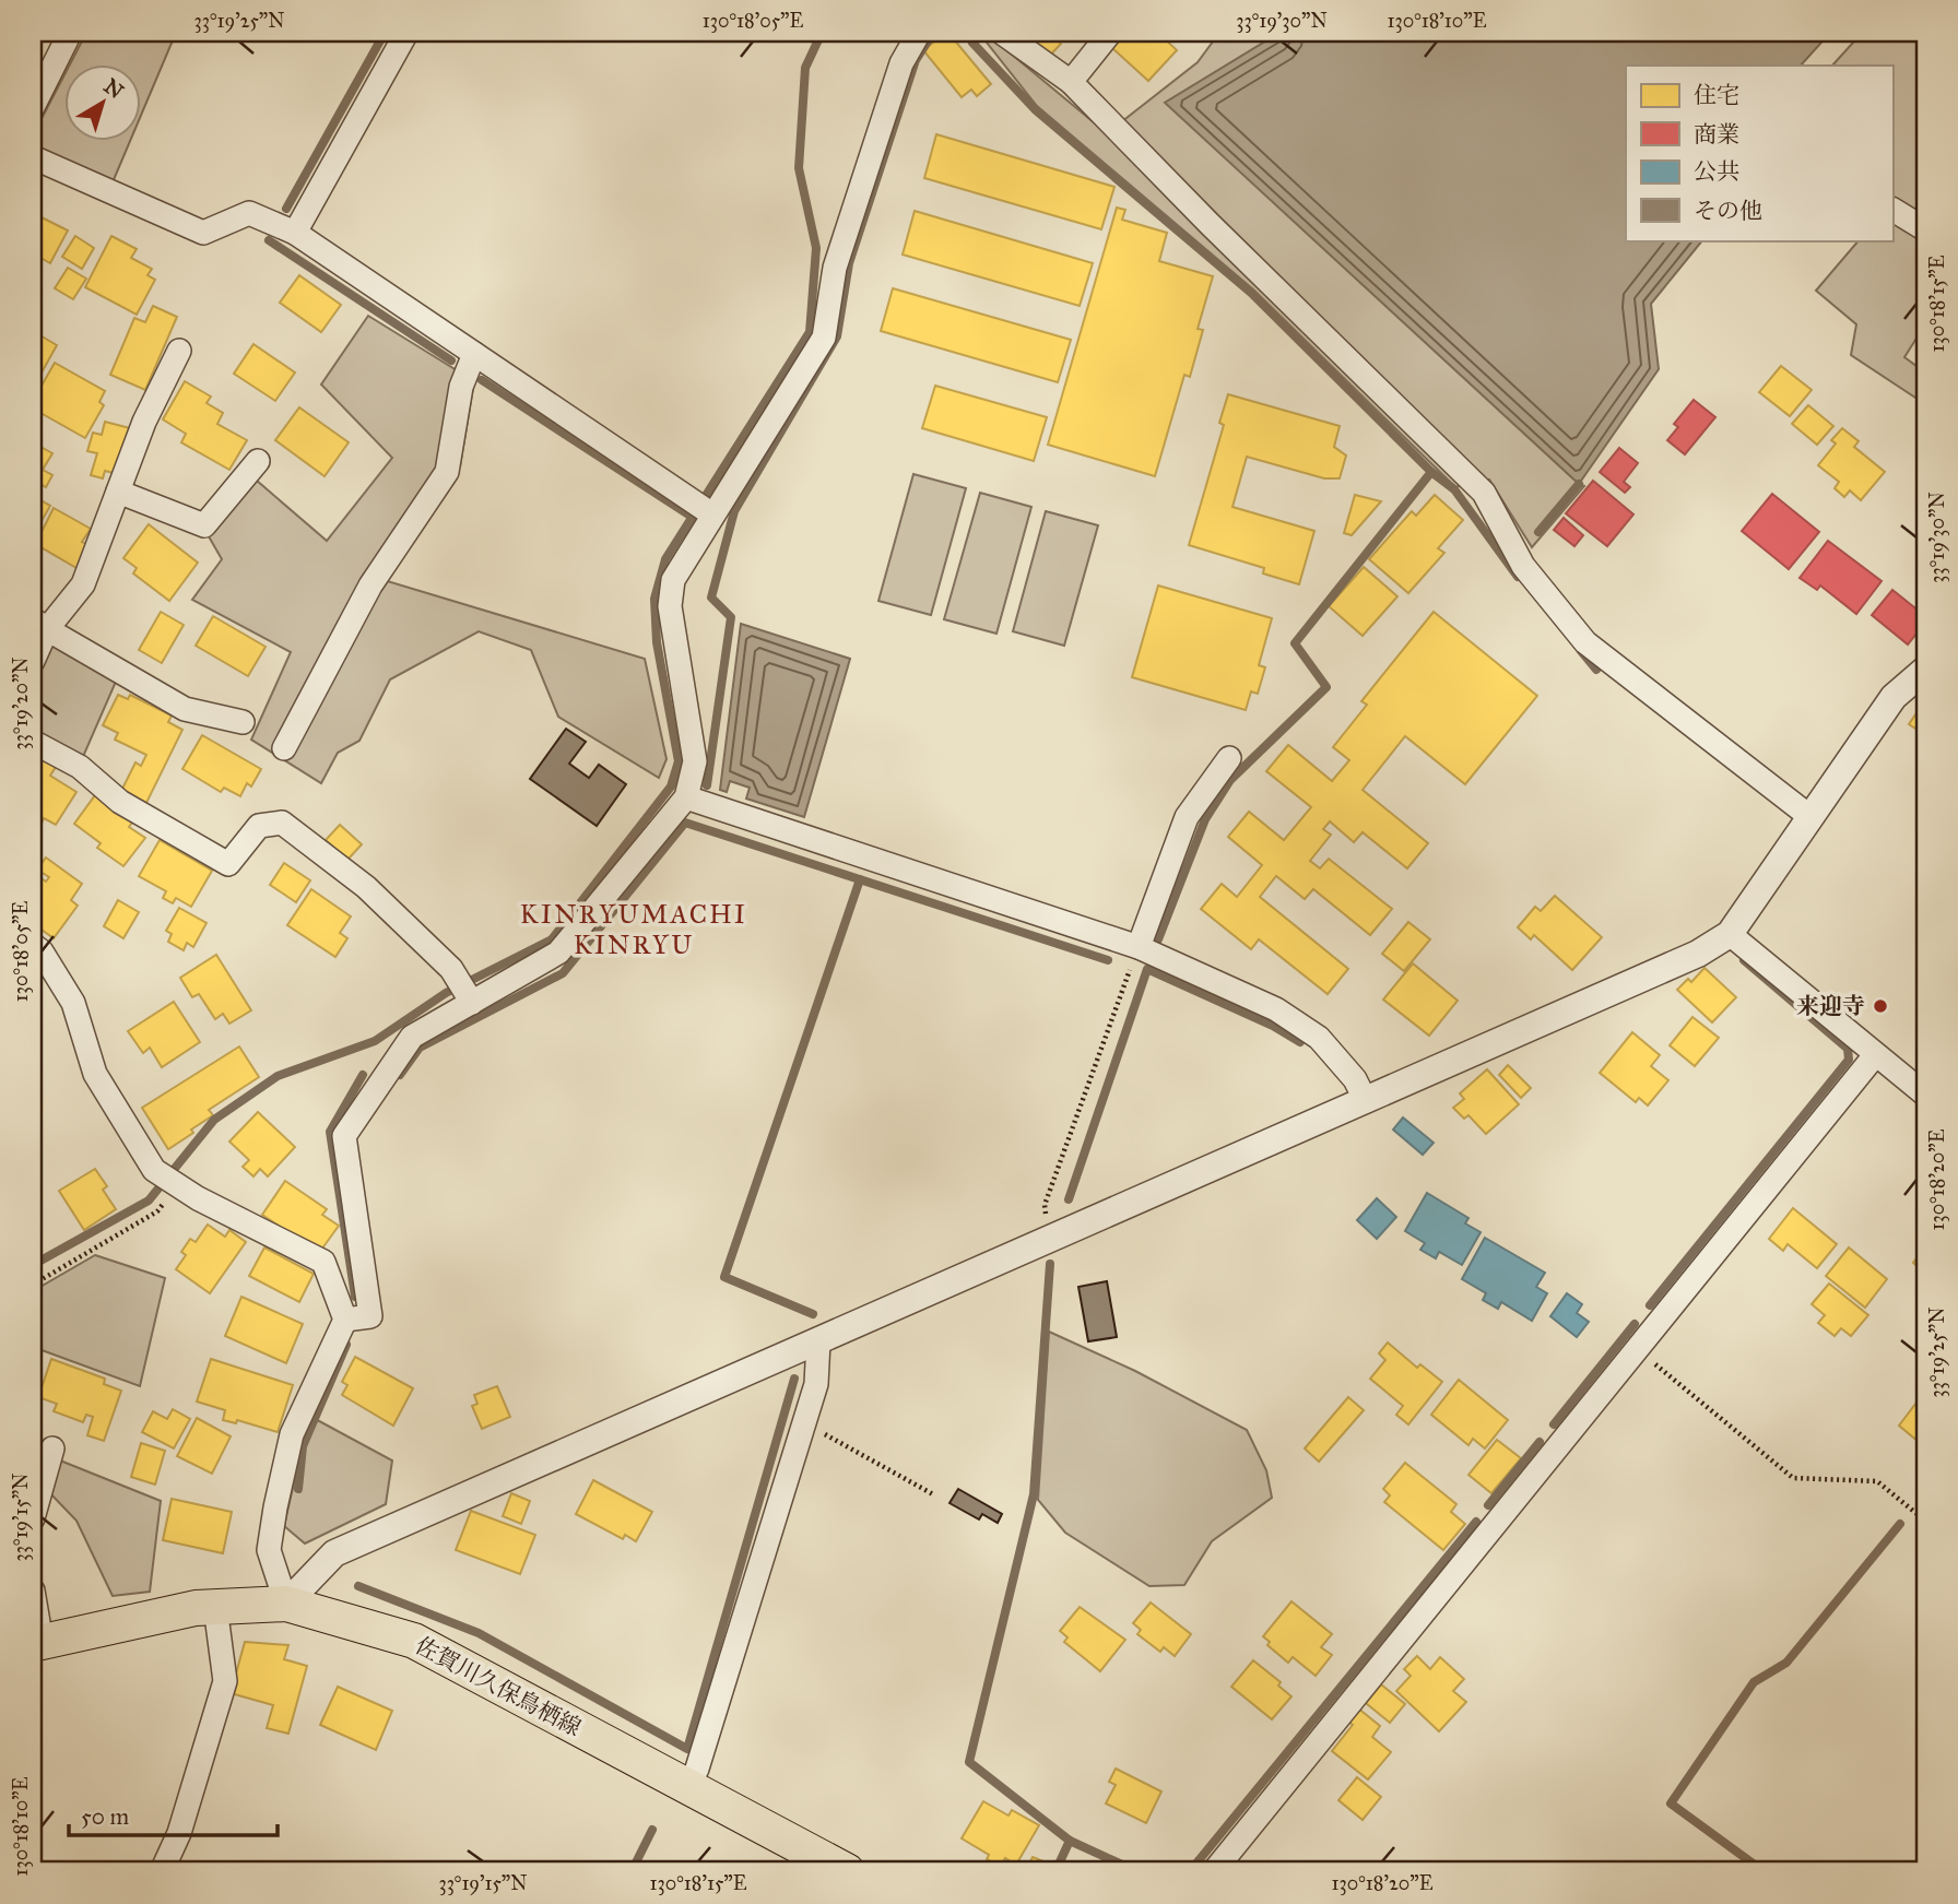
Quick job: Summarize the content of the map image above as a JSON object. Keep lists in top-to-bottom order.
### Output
{
  "streets": {
    "main road": ["佐賀川久保鳥栖線"]
  },
  "districts": ["KINRYUMACHI KINRYU"],
  "places": ["来迎寺"],
  "legend": [
    "住宅",
    "商業",
    "公共",
    "その他"
  ],
  "scale_bar": "50 m",
  "north": "top right",
  "coordinates": [
    "33°19'25\"N",
    "130°18'05\"E",
    "33°19'30\"N",
    "130°18'10\"E",
    "130°18'15\"E",
    "33°19'20\"N",
    "130°18'20\"E",
    "33°19'15\"N"
  ]
}
